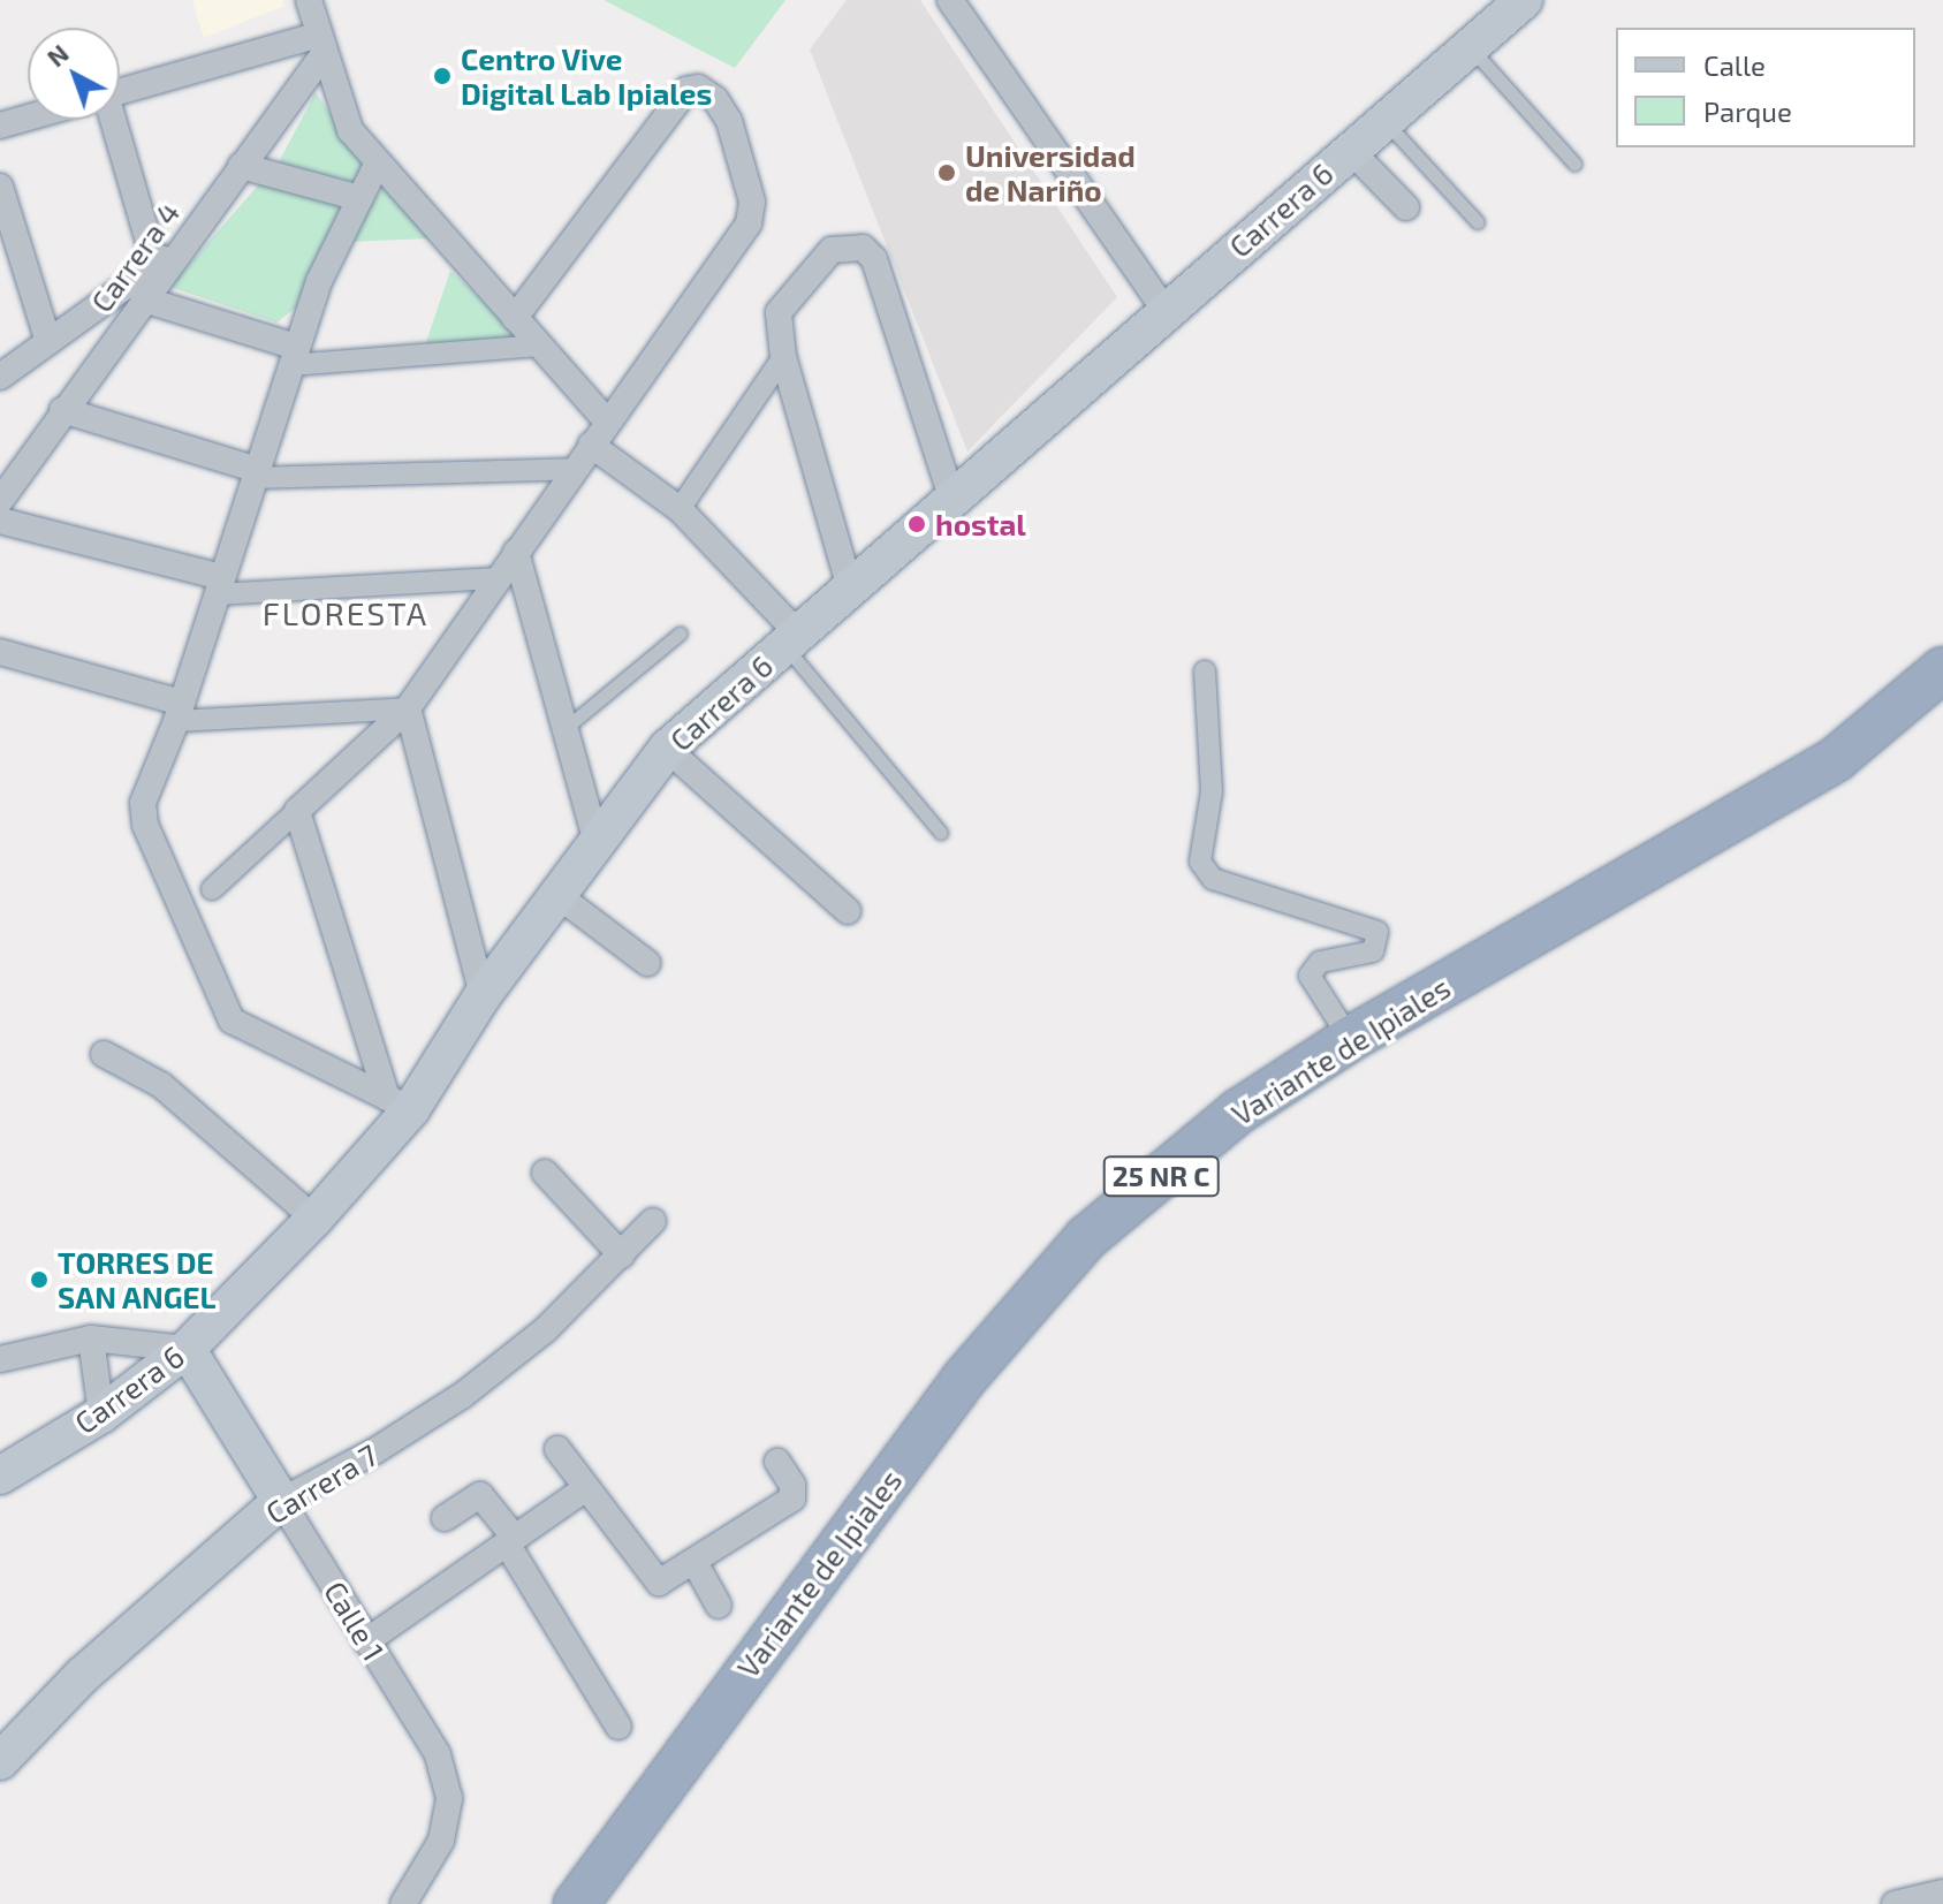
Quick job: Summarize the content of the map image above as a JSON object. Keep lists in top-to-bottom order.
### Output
{
  "streets": {
    "highway": ["Variante de Ipiales", "25 NR C"],
    "main road": ["Carrera 6", "Carrera 7", "Calle 1"],
    "street": ["Carrera 4"]
  },
  "crossings": [
    ["Carrera 6", "Calle 1"],
    ["Carrera 7", "Calle 1"]
  ],
  "districts": ["FLORESTA"],
  "places": [
    "Centro Vive Digital Lab Ipiales",
    "Universidad de Nariño",
    "hostal",
    "TORRES DE SAN ANGEL"
  ],
  "legend": ["Calle", "Parque"],
  "north": "top left"
}
